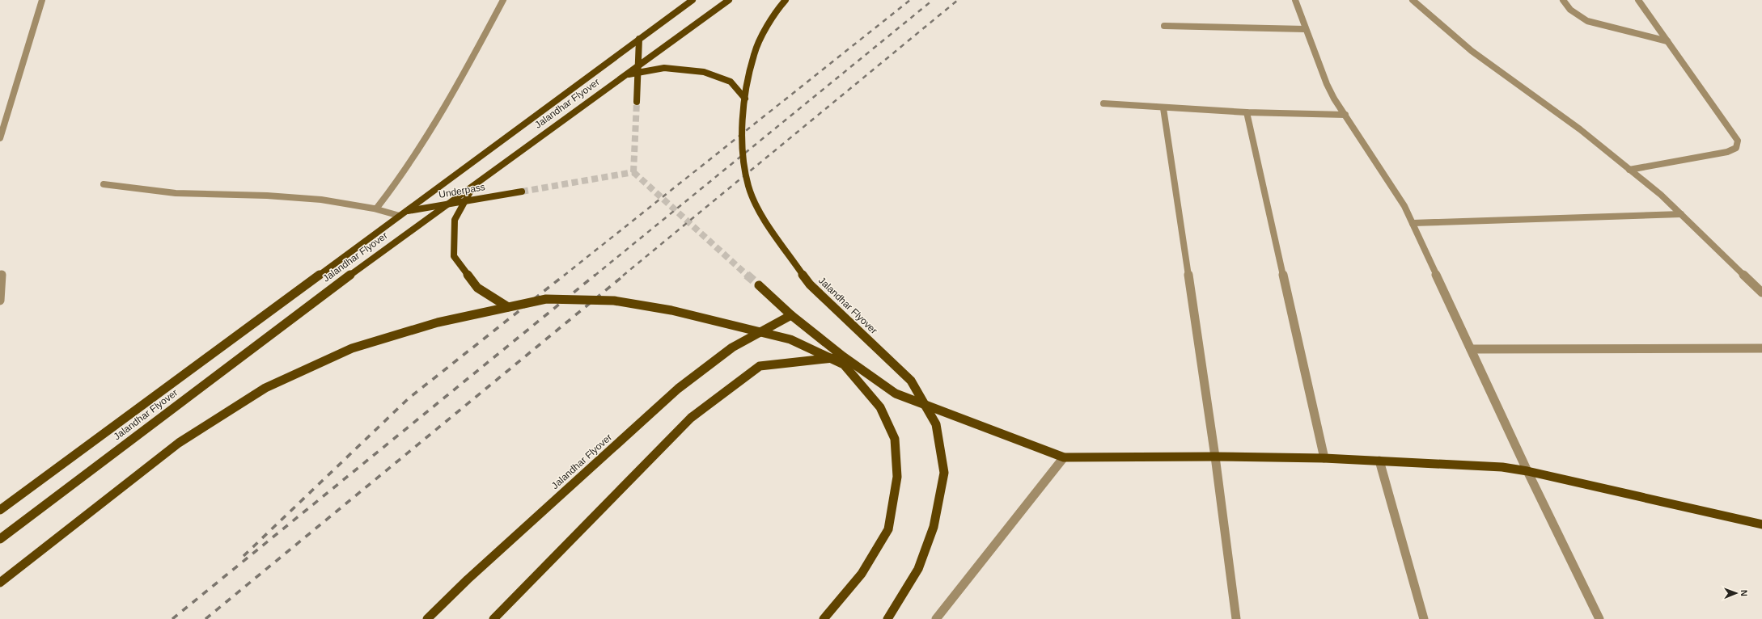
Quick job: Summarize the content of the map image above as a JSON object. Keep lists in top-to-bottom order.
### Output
{
  "streets": {
    "main road": ["Jalandhar Flyover", "Underpass"]
  },
  "north": "right"
}
